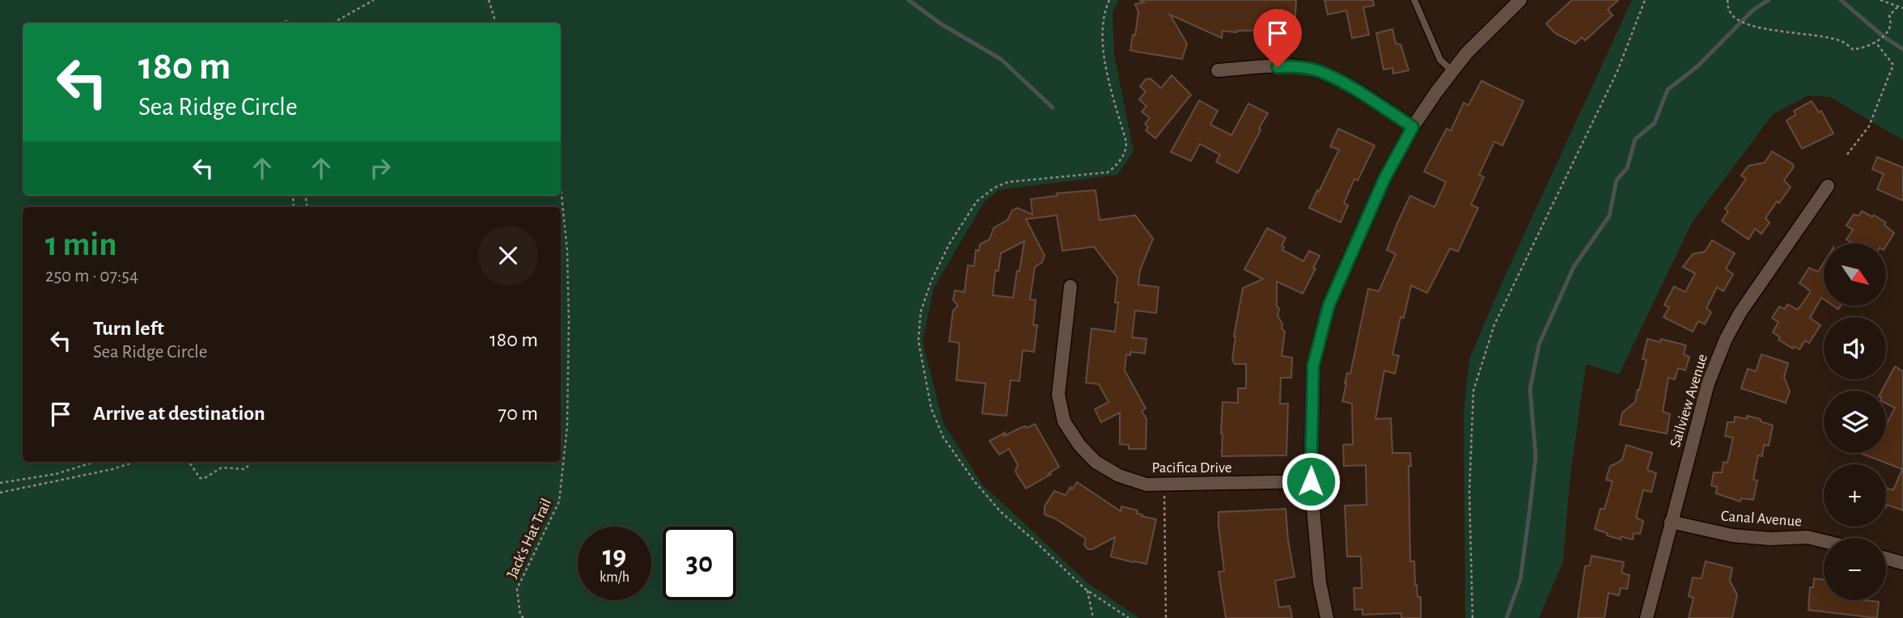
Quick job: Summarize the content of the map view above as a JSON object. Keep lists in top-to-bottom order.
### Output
{
  "streets": {
    "street": ["Sailview Avenue", "Pacifica Drive", "Canal Avenue"],
    "path": ["Jack's Hat Trail"]
  },
  "crossings": [
    ["Sailview Avenue", "Canal Avenue"]
  ],
  "north": "bottom right",
  "page": {
    "turn": ["180 m", "Sea Ridge Circle"],
    "heading": ["1 min", "250 m · 07:54"],
    "map_buttons": ["+", "−"],
    "list": [
      {
        "name": "Turn left",
        "note": "Sea Ridge Circle",
        "value": "180 m"
      },
      {
        "name": "Arrive at destination",
        "value": "70 m"
      }
    ],
    "speed": "19 km/h",
    "limit": "30"
  }
}
